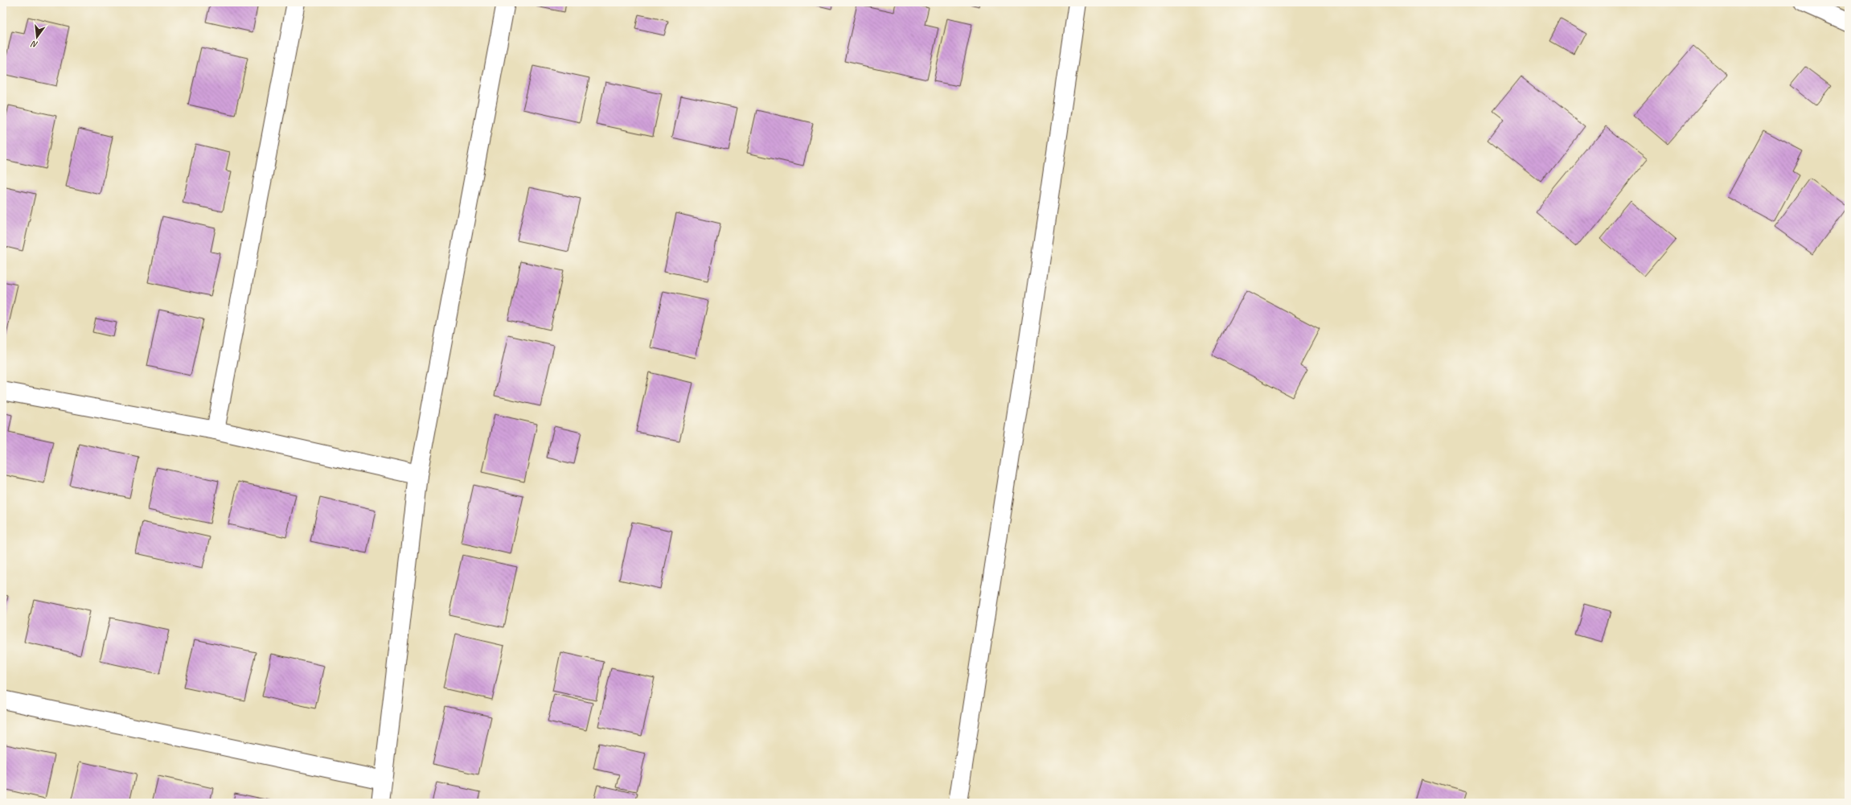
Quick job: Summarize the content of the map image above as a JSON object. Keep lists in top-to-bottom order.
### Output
{
  "north": "bottom"
}
